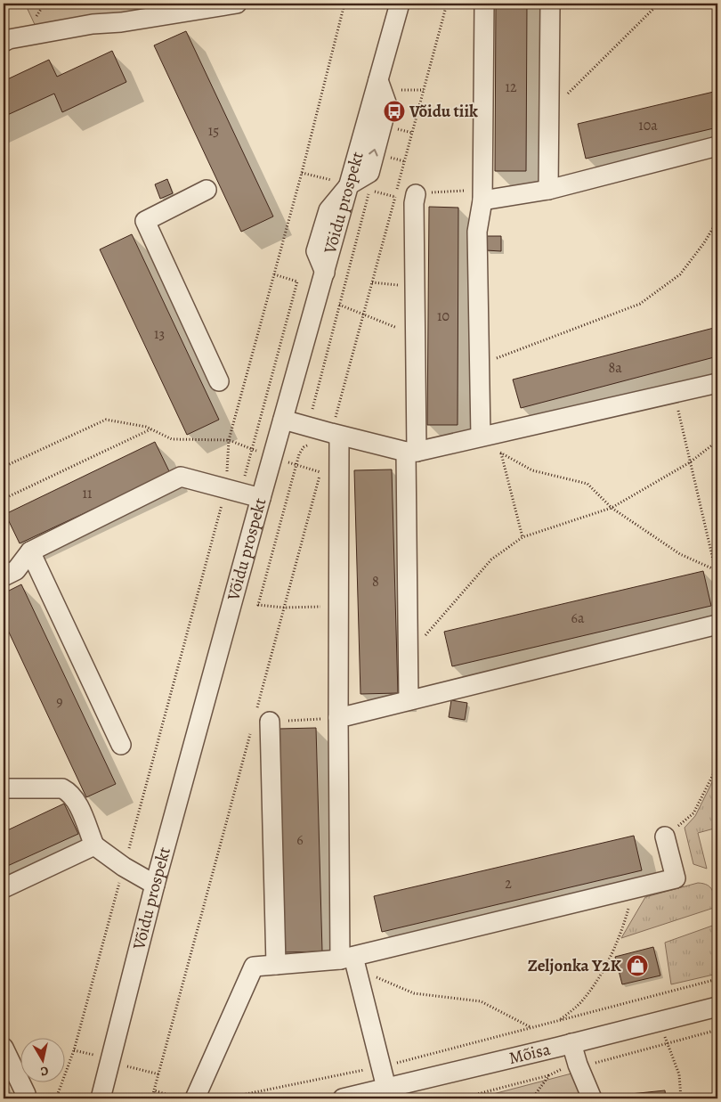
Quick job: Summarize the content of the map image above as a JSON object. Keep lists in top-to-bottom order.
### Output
{
  "streets": {
    "street": ["Võidu prospekt", "Mõisa"]
  },
  "places": {
    "bus stop": ["Võidu tiik"],
    "shop": ["Zeljonka Y2K"]
  },
  "house_numbers": [
    "12",
    "10a",
    "15",
    "10",
    "13",
    "8a",
    "11",
    "8",
    "6a",
    "9",
    "6",
    "2"
  ],
  "north": "bottom"
}
